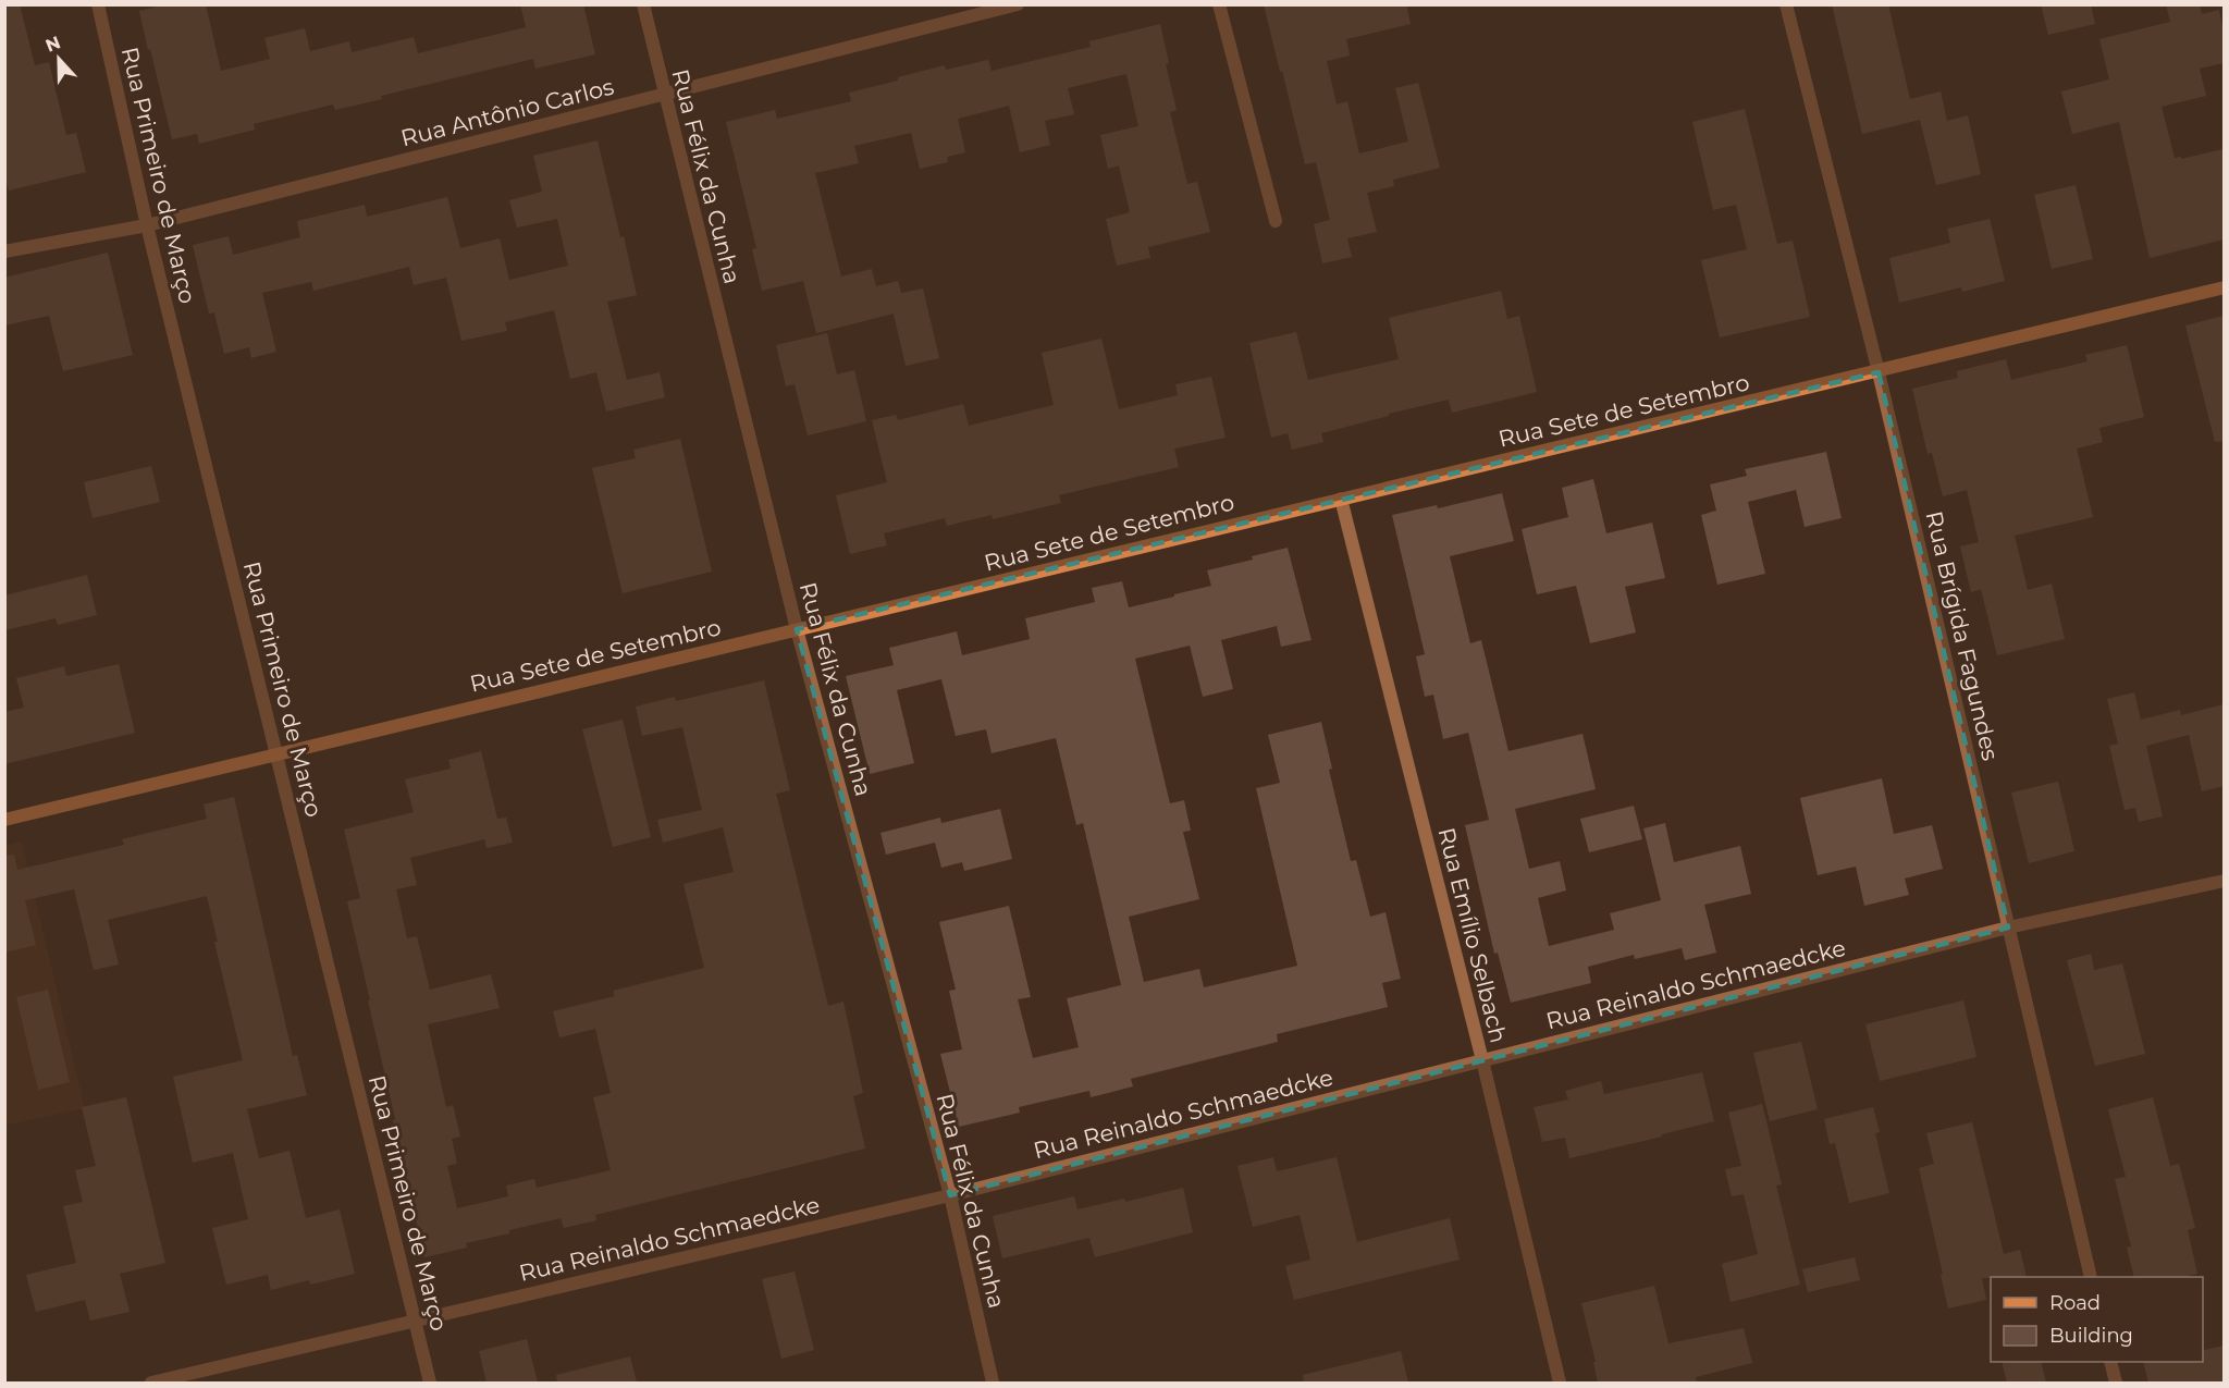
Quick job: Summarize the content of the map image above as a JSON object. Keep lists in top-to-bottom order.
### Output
{
  "streets": {
    "main road": ["Rua Sete de Setembro"],
    "street": [
      "Rua Antônio Carlos",
      "Rua Primeiro de Março",
      "Rua Félix da Cunha",
      "Rua Brígida Fagundes",
      "Rua Emílio Selbach",
      "Rua Reinaldo Schmaedcke"
    ]
  },
  "crossings": [
    ["Rua Antônio Carlos", "Rua Primeiro de Março"],
    ["Rua Antônio Carlos", "Rua Félix da Cunha"],
    ["Rua Primeiro de Março", "Rua Sete de Setembro"],
    ["Rua Primeiro de Março", "Rua Reinaldo Schmaedcke"],
    ["Rua Félix da Cunha", "Rua Sete de Setembro"],
    ["Rua Félix da Cunha", "Rua Reinaldo Schmaedcke"],
    ["Rua Sete de Setembro", "Rua Brígida Fagundes"],
    ["Rua Sete de Setembro", "Rua Emílio Selbach"],
    ["Rua Brígida Fagundes", "Rua Reinaldo Schmaedcke"],
    ["Rua Emílio Selbach", "Rua Reinaldo Schmaedcke"]
  ],
  "legend": ["Road", "Building"],
  "north": "top"
}
